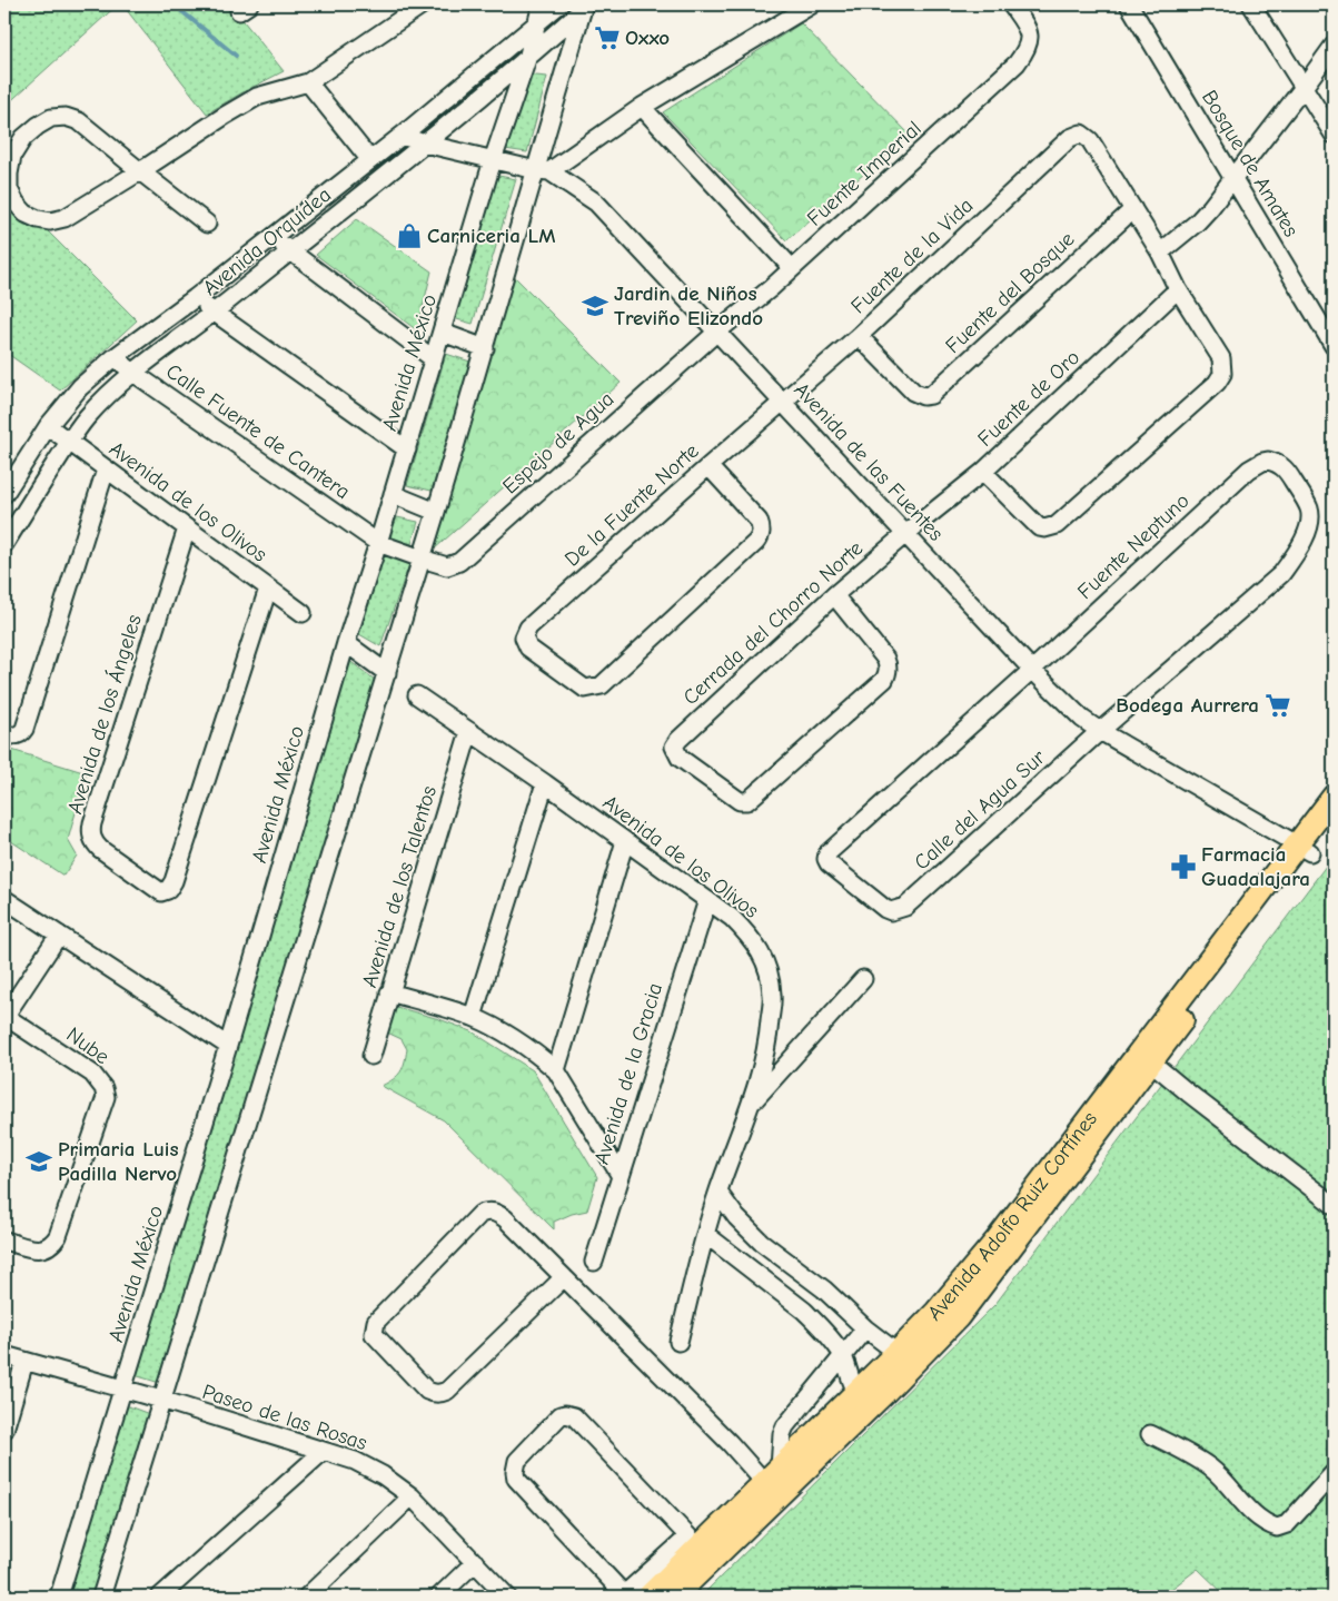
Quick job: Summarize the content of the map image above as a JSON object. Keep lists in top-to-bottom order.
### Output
{
  "streets": {
    "main road": ["Avenida Adolfo Ruiz Cortínes"],
    "street": [
      "Bosque de Amates",
      "Fuente Imperial",
      "Avenida Orquídea",
      "Fuente de la Vida",
      "Fuente del Bosque",
      "Avenida México",
      "Fuente de Oro",
      "Calle Fuente de Cantera",
      "Espejo de Agua",
      "Avenida de las Fuentes",
      "Avenida de los Olivos",
      "De la Fuente Norte",
      "Fuente Neptuno",
      "Cerrada del Chorro Norte",
      "Avenida de los Ángeles",
      "Calle del Agua Sur",
      "Avenida de los Talentos",
      "Nube",
      "Avenida de la Gracia",
      "Paseo de las Rosas"
    ]
  },
  "crossings": [
    ["Fuente Imperial", "Espejo de Agua"],
    ["Fuente Imperial", "Avenida de las Fuentes"],
    ["Avenida Orquídea", "Avenida México"],
    ["Avenida Orquídea", "Calle Fuente de Cantera"],
    ["Avenida Orquídea", "Avenida de las Fuentes"],
    ["Avenida Orquídea", "Avenida de los Olivos"],
    ["Fuente de la Vida", "Fuente del Bosque"],
    ["Fuente de la Vida", "Avenida de las Fuentes"],
    ["Fuente de la Vida", "De la Fuente Norte"],
    ["Avenida México", "Calle Fuente de Cantera"],
    ["Avenida México", "Espejo de Agua"],
    ["Avenida México", "Avenida de las Fuentes"],
    ["Avenida México", "Paseo de las Rosas"],
    ["Fuente de Oro", "Avenida de las Fuentes"],
    ["Fuente de Oro", "Cerrada del Chorro Norte"],
    ["Calle Fuente de Cantera", "Espejo de Agua"],
    ["Espejo de Agua", "Avenida de las Fuentes"],
    ["Avenida de las Fuentes", "De la Fuente Norte"],
    ["Avenida de las Fuentes", "Fuente Neptuno"],
    ["Avenida de las Fuentes", "Cerrada del Chorro Norte"],
    ["Avenida de las Fuentes", "Calle del Agua Sur"],
    ["Avenida de las Fuentes", "Avenida Adolfo Ruiz Cortínes"],
    ["Avenida de los Olivos", "Avenida de los Ángeles"],
    ["Avenida de los Olivos", "Avenida de los Talentos"],
    ["Avenida de los Olivos", "Avenida de la Gracia"],
    ["Fuente Neptuno", "Calle del Agua Sur"]
  ],
  "places": {
    "supermarket": ["Oxxo", "Bodega Aurrera"],
    "shop": ["Carniceria LM"],
    "school or university": ["Jardin de Niños Treviño Elizondo", "Primaria Luis Padilla Nervo"],
    "pharmacy": ["Farmacia Guadalajara"]
  }
}
